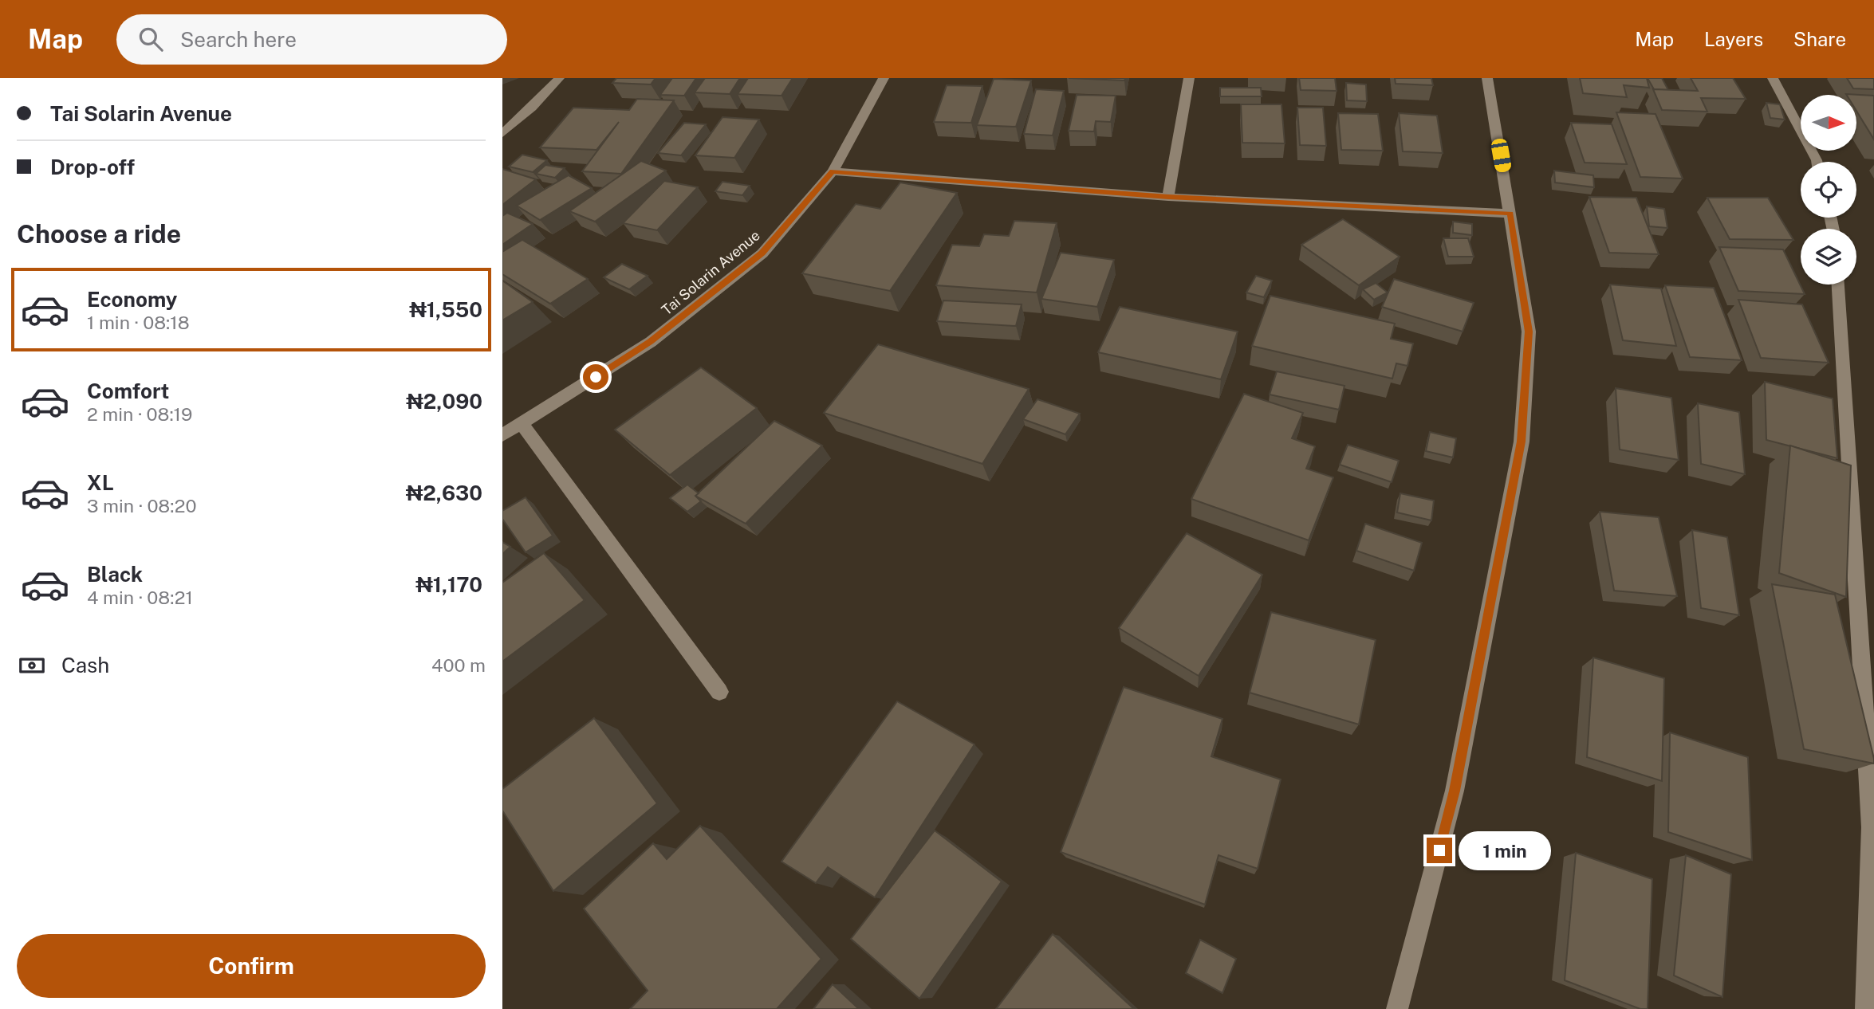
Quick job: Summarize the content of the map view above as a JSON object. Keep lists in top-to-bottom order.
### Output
{
  "streets": {
    "street": ["Tai Solarin Avenue"]
  },
  "north": "right",
  "page": {
    "header": "Map",
    "search": "Search here",
    "nav": ["Map", "Layers", "Share"],
    "banner": ["Tai Solarin Avenue", "Drop-off"],
    "heading": "Choose a ride",
    "list": [
      {
        "name": "Economy",
        "note": "1 min · 08:18",
        "value": "₦1,550"
      },
      {
        "name": "Comfort",
        "note": "2 min · 08:19",
        "value": "₦2,090"
      },
      {
        "name": "XL",
        "note": "3 min · 08:20",
        "value": "₦2,630"
      },
      {
        "name": "Black",
        "note": "4 min · 08:21",
        "value": "₦1,170"
      }
    ],
    "pay": ["Cash", "400 m"],
    "bubble": "1 min",
    "buttons": "Confirm"
  }
}
